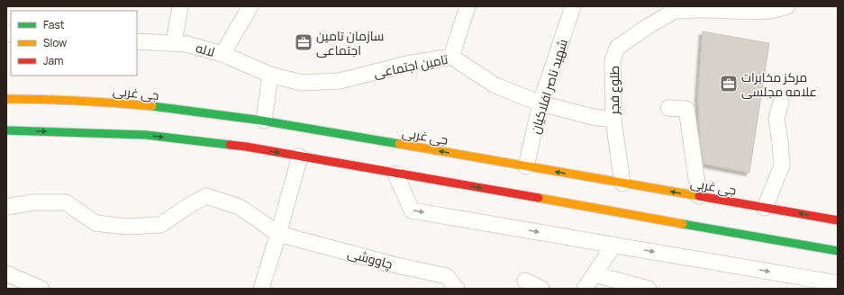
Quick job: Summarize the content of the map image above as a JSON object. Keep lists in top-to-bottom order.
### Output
{
  "streets": {
    "main road": ["جی غربی"],
    "street": [
      "لاله",
      "تامین اجتماعی",
      "شهید ناصر افلاکیان",
      "طلوع فجر",
      "چاووشی"
    ]
  },
  "crossings": [
    ["لاله", "تامین اجتماعی"],
    ["تامین اجتماعی", "شهید ناصر افلاکیان"],
    ["تامین اجتماعی", "طلوع فجر"],
    ["شهید ناصر افلاکیان", "جی غربی"],
    ["طلوع فجر", "جی غربی"]
  ],
  "places": {
    "office": ["سازمان تامین اجتماعی", "مرکز مخابرات علامه مجلسی"]
  },
  "legend": ["Fast", "Slow", "Jam"]
}
